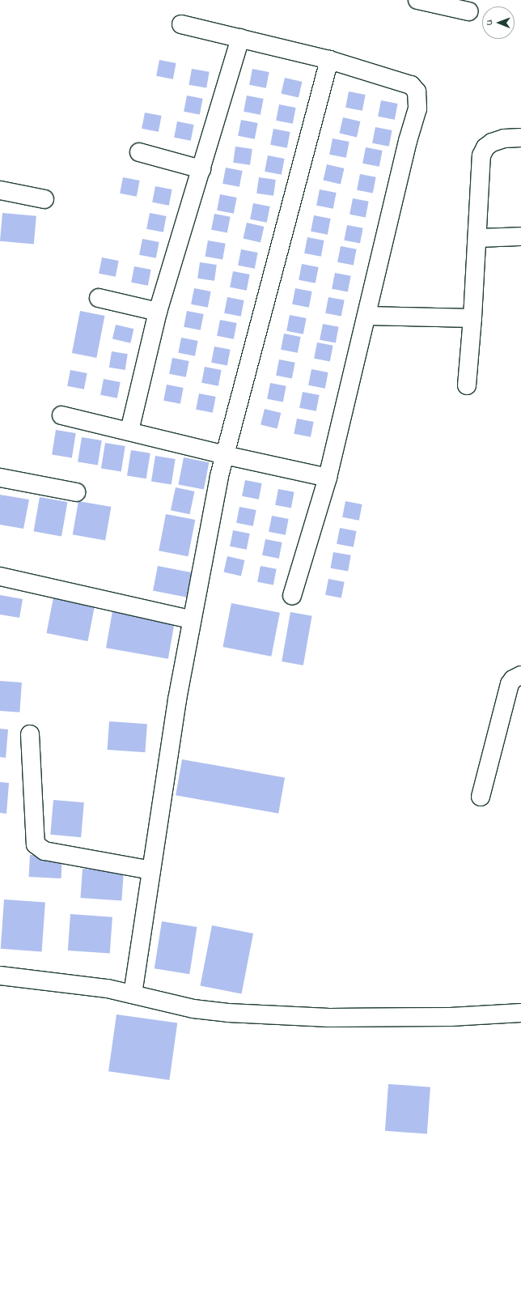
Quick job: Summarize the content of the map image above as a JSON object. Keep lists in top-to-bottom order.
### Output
{
  "north": "left"
}
